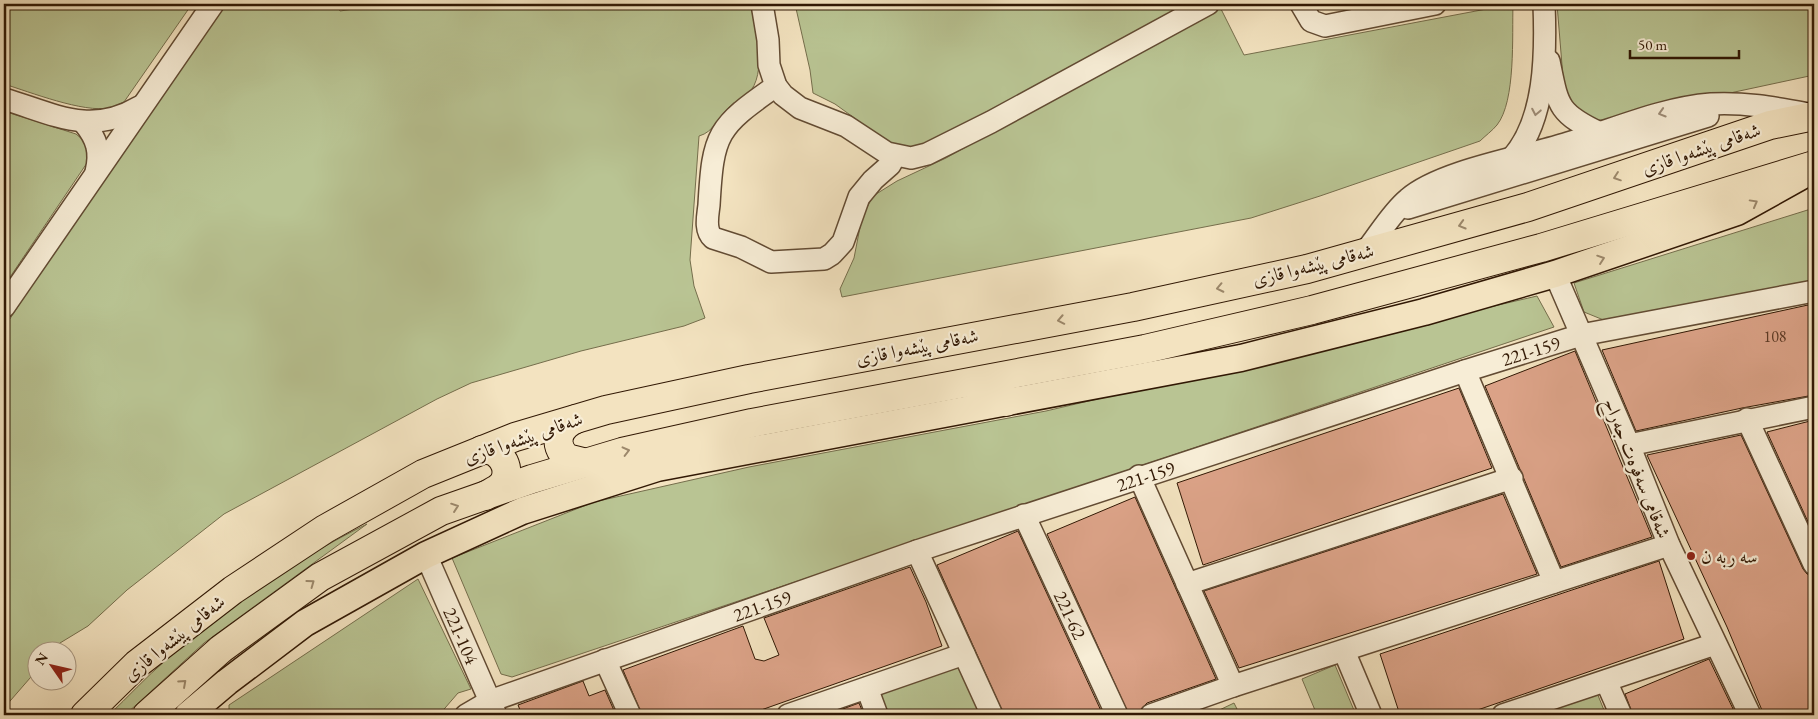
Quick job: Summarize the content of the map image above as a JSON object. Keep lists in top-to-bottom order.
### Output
{
  "streets": {
    "highway": ["شەقامی پێشەوا قازی"],
    "street": [
      "221-159",
      "شەقامی سەفوەت جەراح",
      "221-62",
      "221-104"
    ]
  },
  "crossings": [
    ["221-159", "شەقامی سەفوەت جەراح"],
    ["221-159", "221-62"],
    ["221-159", "221-104"]
  ],
  "places": ["سه ربه ن"],
  "house_numbers": ["108"],
  "scale_bar": "50 m",
  "north": "top left"
}
